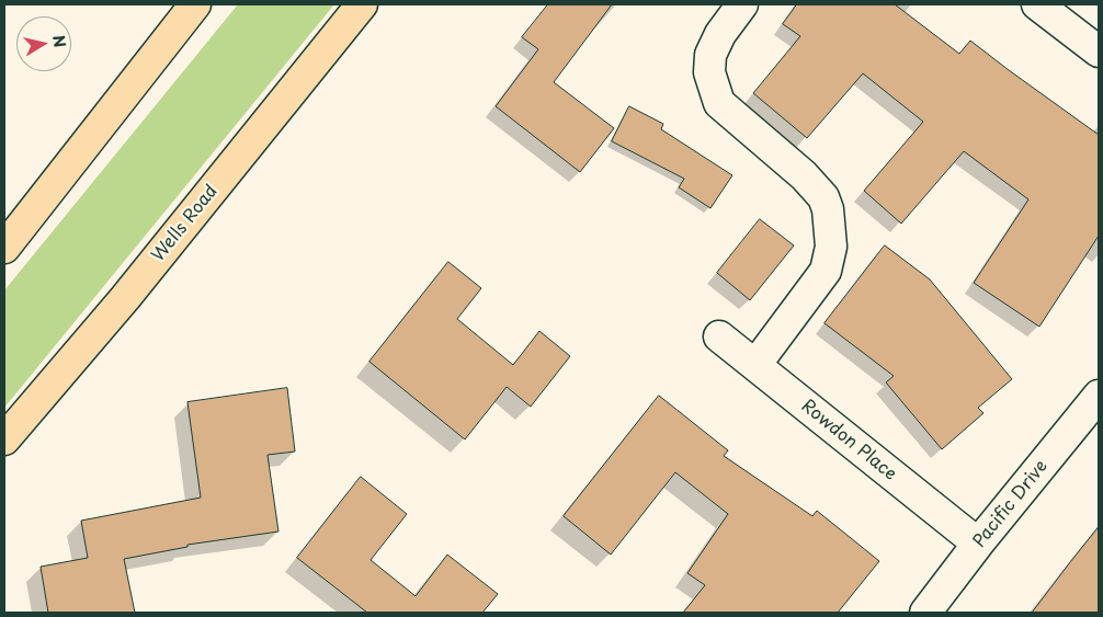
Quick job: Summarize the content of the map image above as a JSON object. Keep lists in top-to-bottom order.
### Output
{
  "streets": {
    "main road": ["Wells Road"],
    "street": ["Rowdon Place", "Pacific Drive"]
  },
  "crossings": [
    ["Rowdon Place", "Pacific Drive"]
  ],
  "north": "right"
}
